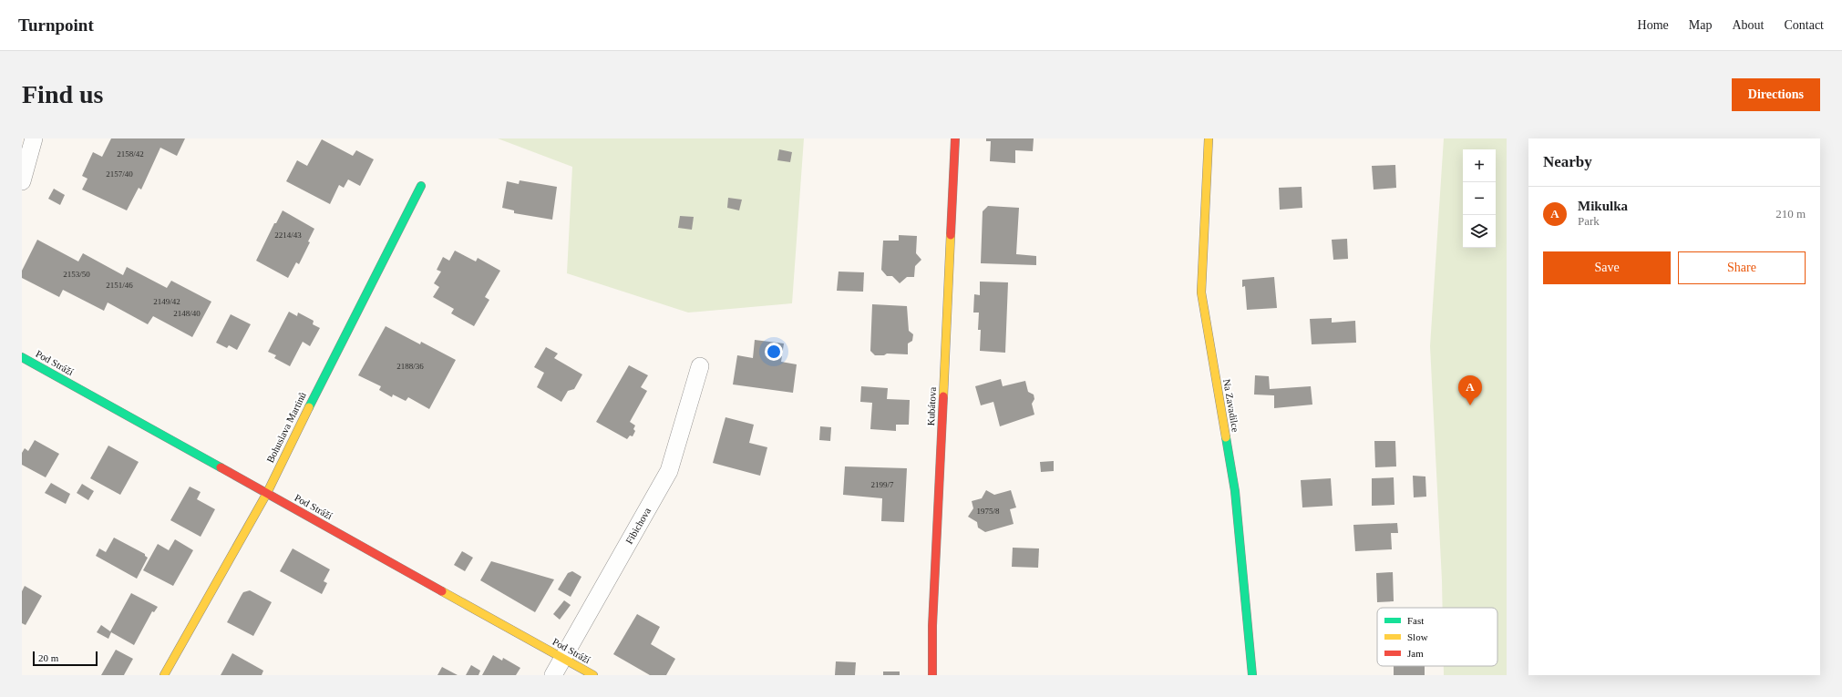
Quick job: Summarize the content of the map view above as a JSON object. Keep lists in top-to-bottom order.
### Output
{
  "streets": {
    "street": [
      "Pod Stráží",
      "Na Zavadilce",
      "Kubátova",
      "Bohuslava Martinů",
      "Fibichova"
    ]
  },
  "crossings": [
    ["Pod Stráží", "Bohuslava Martinů"],
    ["Pod Stráží", "Fibichova"]
  ],
  "house_numbers": [
    "2158/42",
    "2157/40",
    "2214/43",
    "2153/50",
    "2151/46",
    "2149/42",
    "2148/40",
    "2188/36",
    "2199/7",
    "1975/8"
  ],
  "legend": ["Fast", "Slow", "Jam"],
  "scale_bar": "20 m",
  "page": {
    "header": "Turnpoint",
    "nav": [
      "Home",
      "Map",
      "About",
      "Contact"
    ],
    "buttons": [
      "Directions",
      ["Save", "Share"]
    ],
    "title": "Find us",
    "heading": "Nearby",
    "map_buttons": ["+", "−"],
    "list": [
      {
        "mark": "A",
        "name": "Mikulka",
        "note": "Park",
        "value": "210 m"
      }
    ],
    "pins": "A",
    "scale": "20 m"
  }
}
